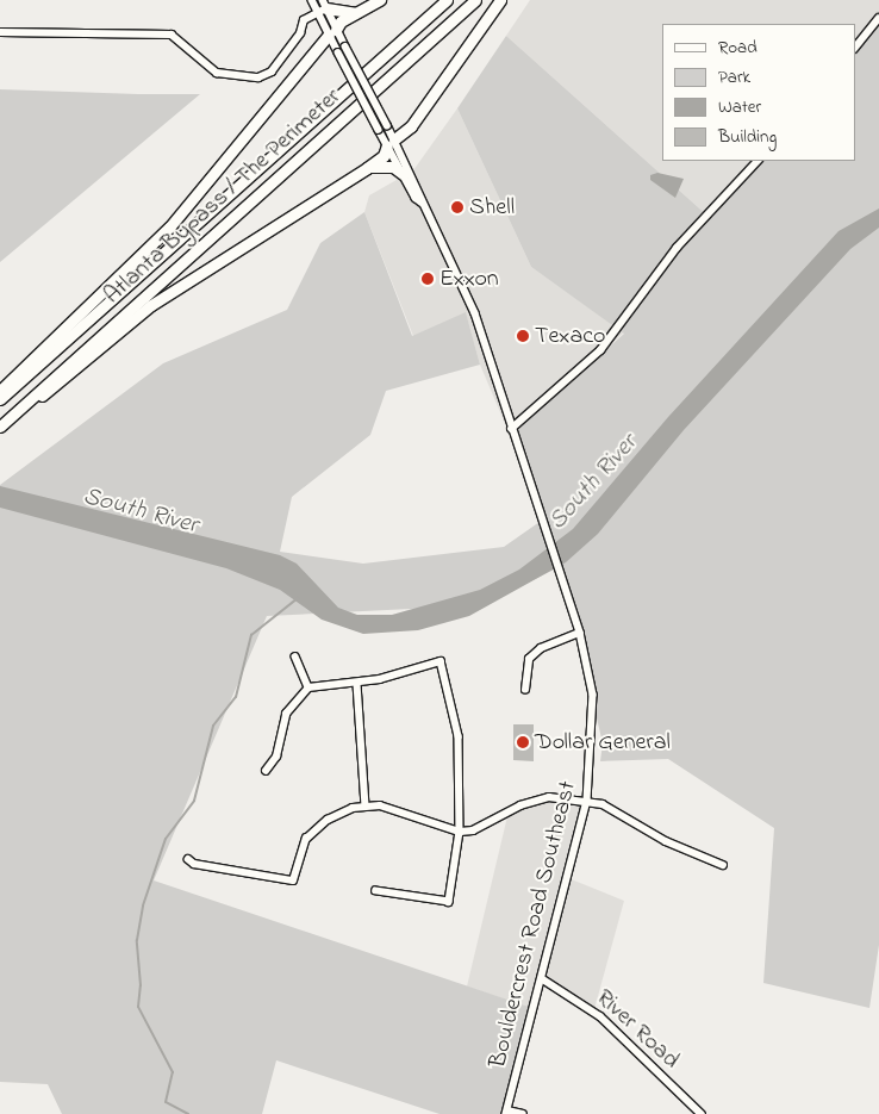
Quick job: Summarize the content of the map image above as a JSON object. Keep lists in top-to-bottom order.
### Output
{
  "streets": {
    "highway": ["Atlanta Bypass / The Perimeter"],
    "street": ["Bouldercrest Road Southeast", "River Road"]
  },
  "crossings": [
    ["Bouldercrest Road Southeast", "River Road"]
  ],
  "water": ["South River"],
  "places": [
    "Shell",
    "Exxon",
    "Texaco",
    "Dollar General"
  ],
  "legend": [
    "Road",
    "Park",
    "Water",
    "Building"
  ]
}
